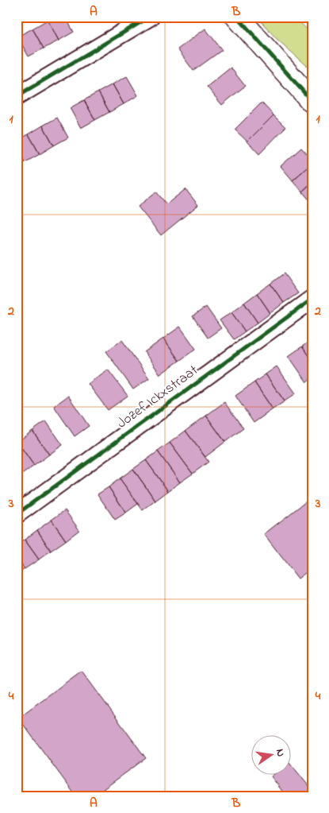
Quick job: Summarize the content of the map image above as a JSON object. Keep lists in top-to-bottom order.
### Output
{
  "streets": {
    "street": ["Jozef Ickxstraat"]
  },
  "north": "right",
  "grid": {
    "columns": ["A", "B"],
    "rows": [
      "1",
      "2",
      "3",
      "4"
    ]
  }
}
